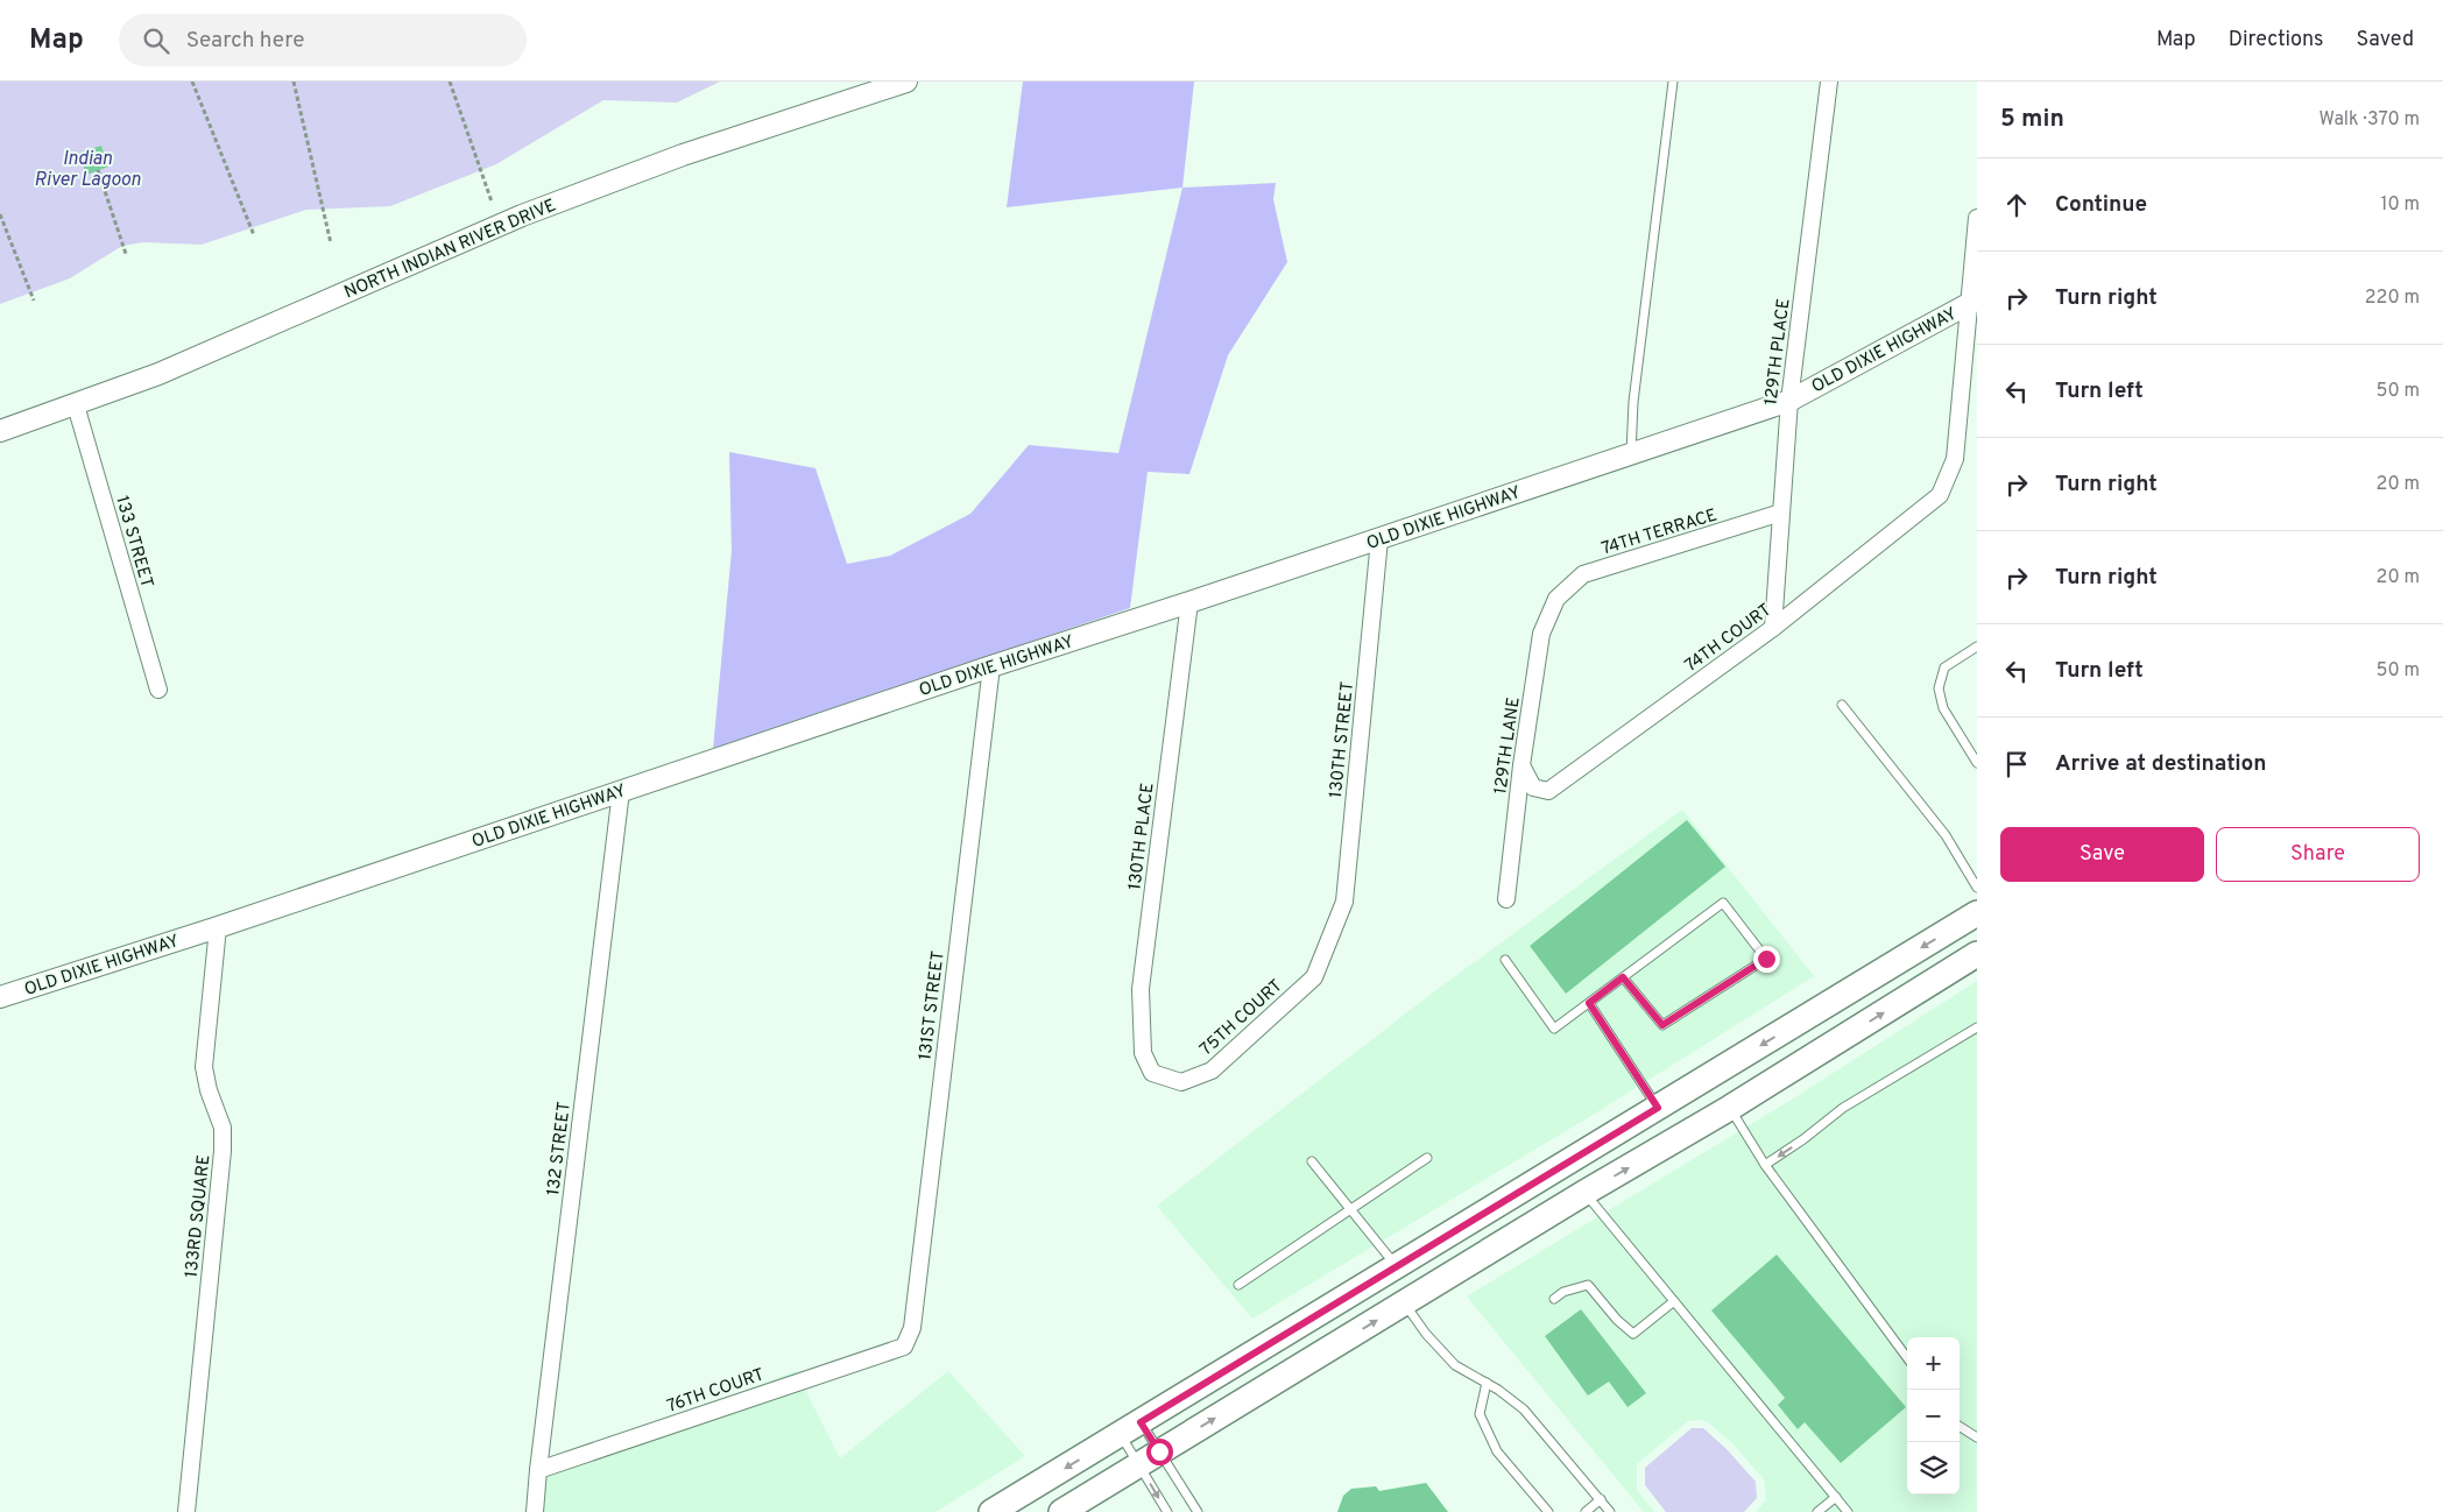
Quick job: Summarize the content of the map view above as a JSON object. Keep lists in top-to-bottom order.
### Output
{
  "streets": {
    "street": [
      "NORTH INDIAN RIVER DRIVE",
      "OLD DIXIE HIGHWAY",
      "129TH PLACE",
      "74TH TERRACE",
      "133 STREET",
      "74TH COURT",
      "130TH STREET",
      "129TH LANE",
      "130TH PLACE",
      "131ST STREET",
      "75TH COURT",
      "132 STREET",
      "133RD SQUARE",
      "76TH COURT"
    ]
  },
  "crossings": [
    ["NORTH INDIAN RIVER DRIVE", "133 STREET"],
    ["OLD DIXIE HIGHWAY", "129TH PLACE"],
    ["OLD DIXIE HIGHWAY", "74TH COURT"],
    ["OLD DIXIE HIGHWAY", "130TH STREET"],
    ["OLD DIXIE HIGHWAY", "130TH PLACE"],
    ["OLD DIXIE HIGHWAY", "131ST STREET"],
    ["OLD DIXIE HIGHWAY", "132 STREET"],
    ["OLD DIXIE HIGHWAY", "133RD SQUARE"],
    ["129TH PLACE", "74TH TERRACE"],
    ["129TH PLACE", "74TH COURT"],
    ["74TH TERRACE", "129TH LANE"],
    ["74TH COURT", "129TH LANE"],
    ["130TH STREET", "75TH COURT"],
    ["130TH PLACE", "75TH COURT"],
    ["131ST STREET", "76TH COURT"],
    ["132 STREET", "76TH COURT"]
  ],
  "water": ["Indian River Lagoon"],
  "page": {
    "header": "Map",
    "search": "Search here",
    "nav": ["Map", "Directions", "Saved"],
    "heading": ["5 min", "Walk · 370 m"],
    "list": [
      ["Continue", "10 m"],
      ["Turn right", "220 m"],
      ["Turn left", "50 m"],
      ["Turn right", "20 m"],
      ["Turn right", "20 m"],
      ["Turn left", "50 m"],
      "Arrive at destination"
    ],
    "buttons": ["Save", "Share"],
    "map_buttons": ["+", "−"]
  }
}
